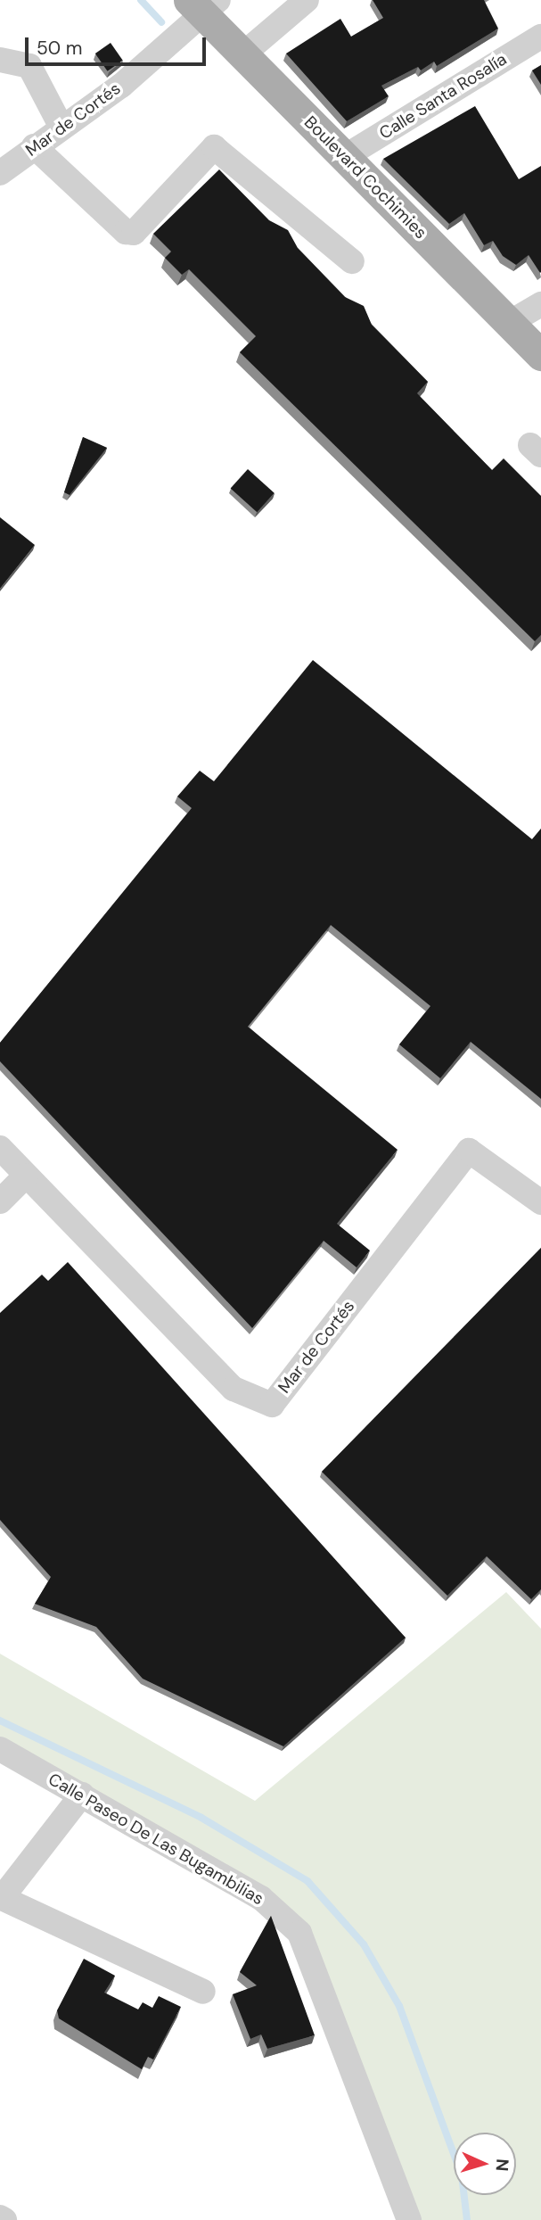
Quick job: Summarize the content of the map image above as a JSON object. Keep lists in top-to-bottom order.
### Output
{
  "streets": {
    "main road": ["Boulevard Cochimies"],
    "street": ["Calle Santa Rosalía", "Mar de Cortés", "Calle Paseo De Las Bugambilias"]
  },
  "crossings": [
    ["Calle Santa Rosalía", "Boulevard Cochimies"],
    ["Mar de Cortés", "Boulevard Cochimies"]
  ],
  "scale_bar": "50 m",
  "north": "right"
}
